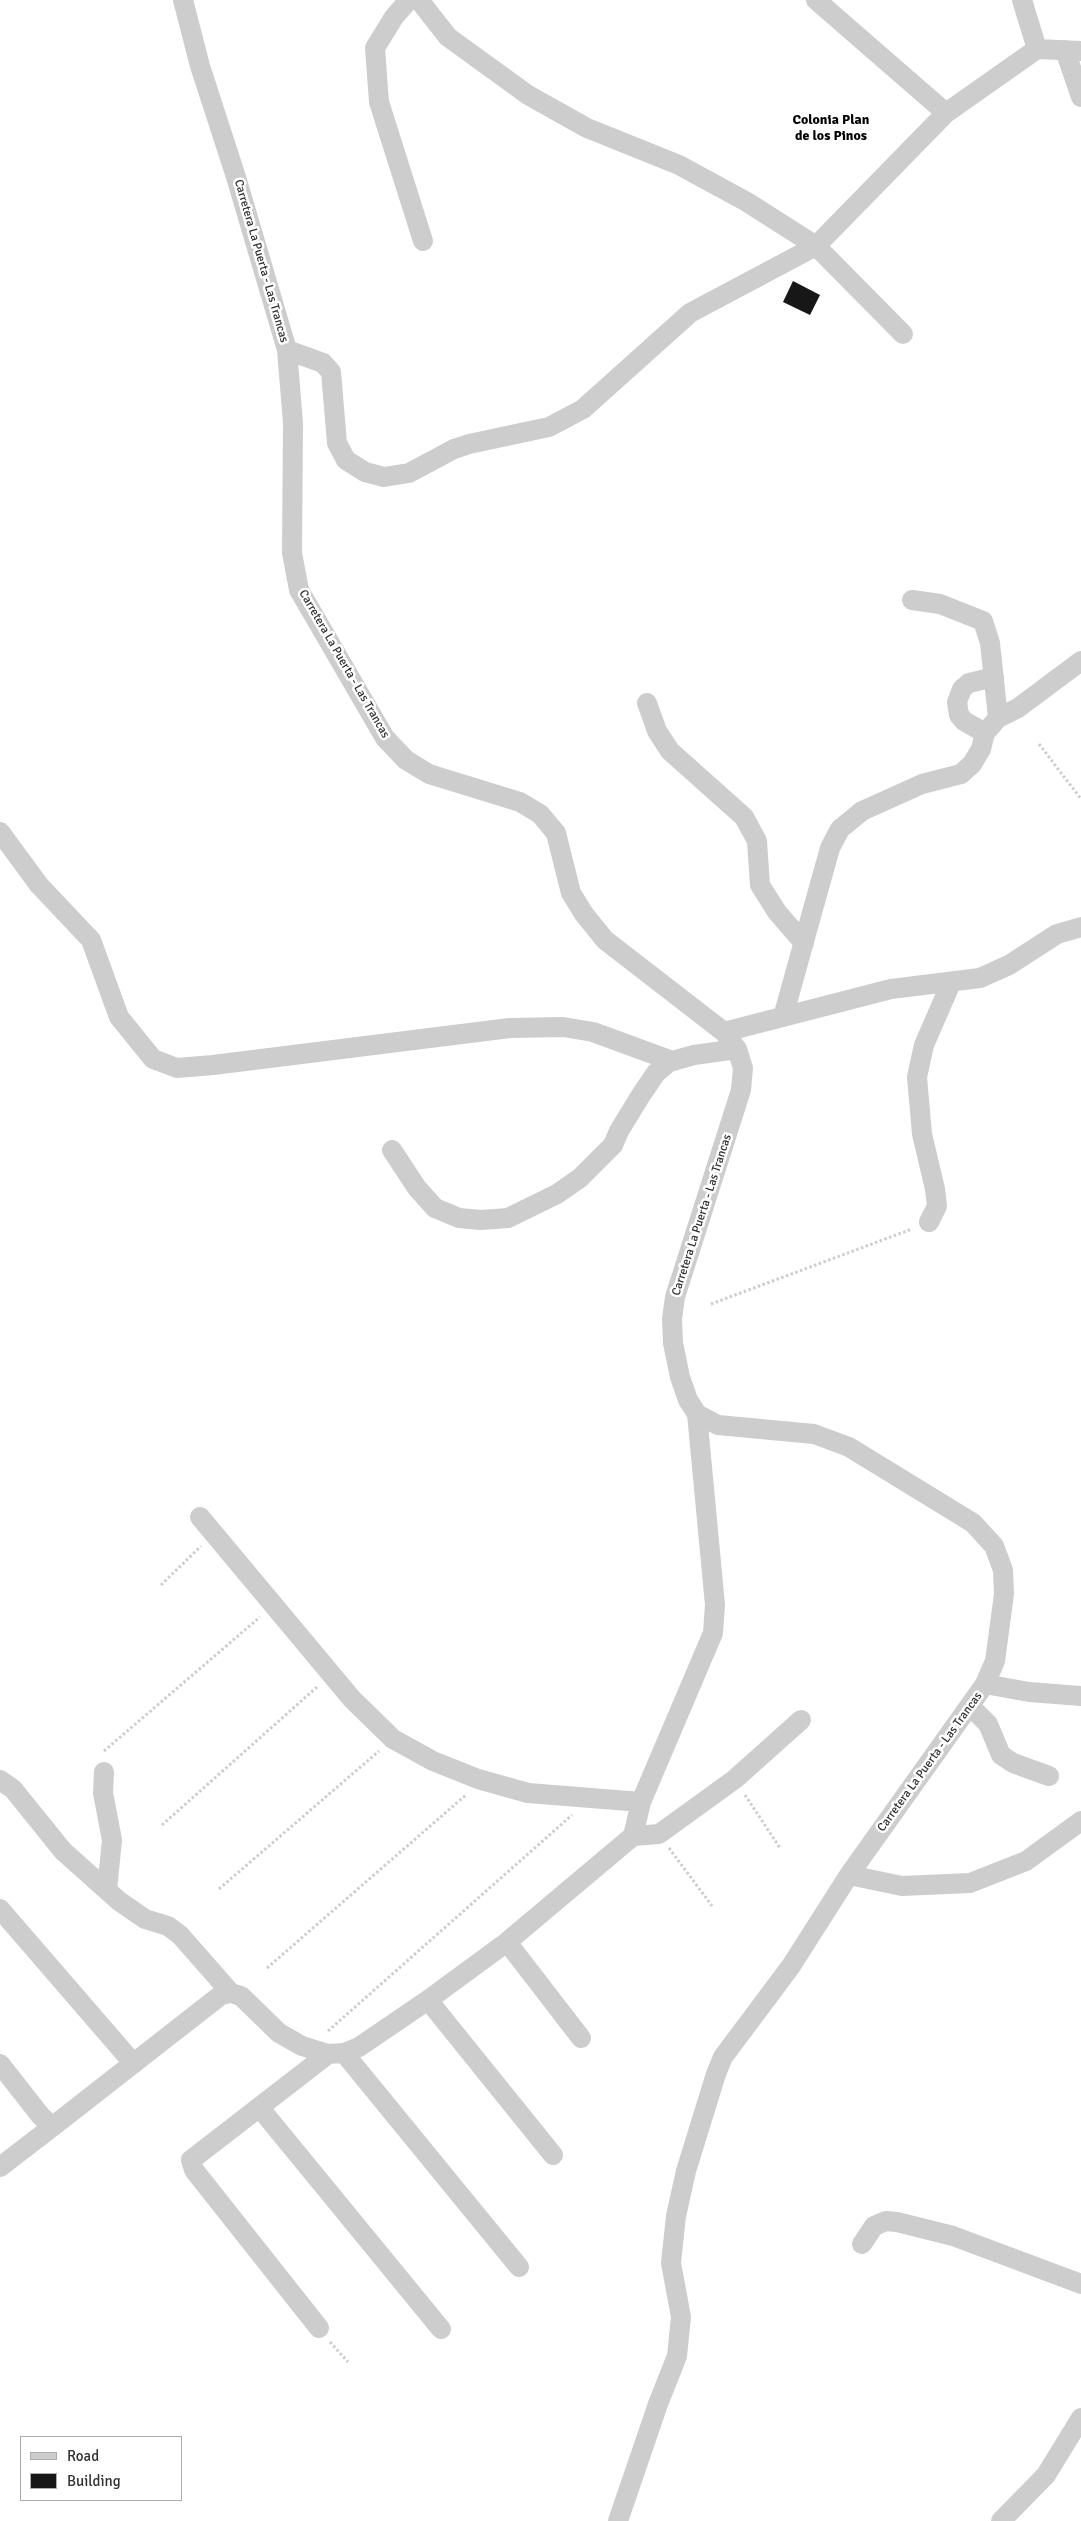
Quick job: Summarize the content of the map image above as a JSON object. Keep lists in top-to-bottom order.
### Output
{
  "streets": {
    "street": ["Carretera La Puerta - Las Trancas"]
  },
  "districts": ["Colonia Plan de los Pinos"],
  "legend": ["Road", "Building"]
}
